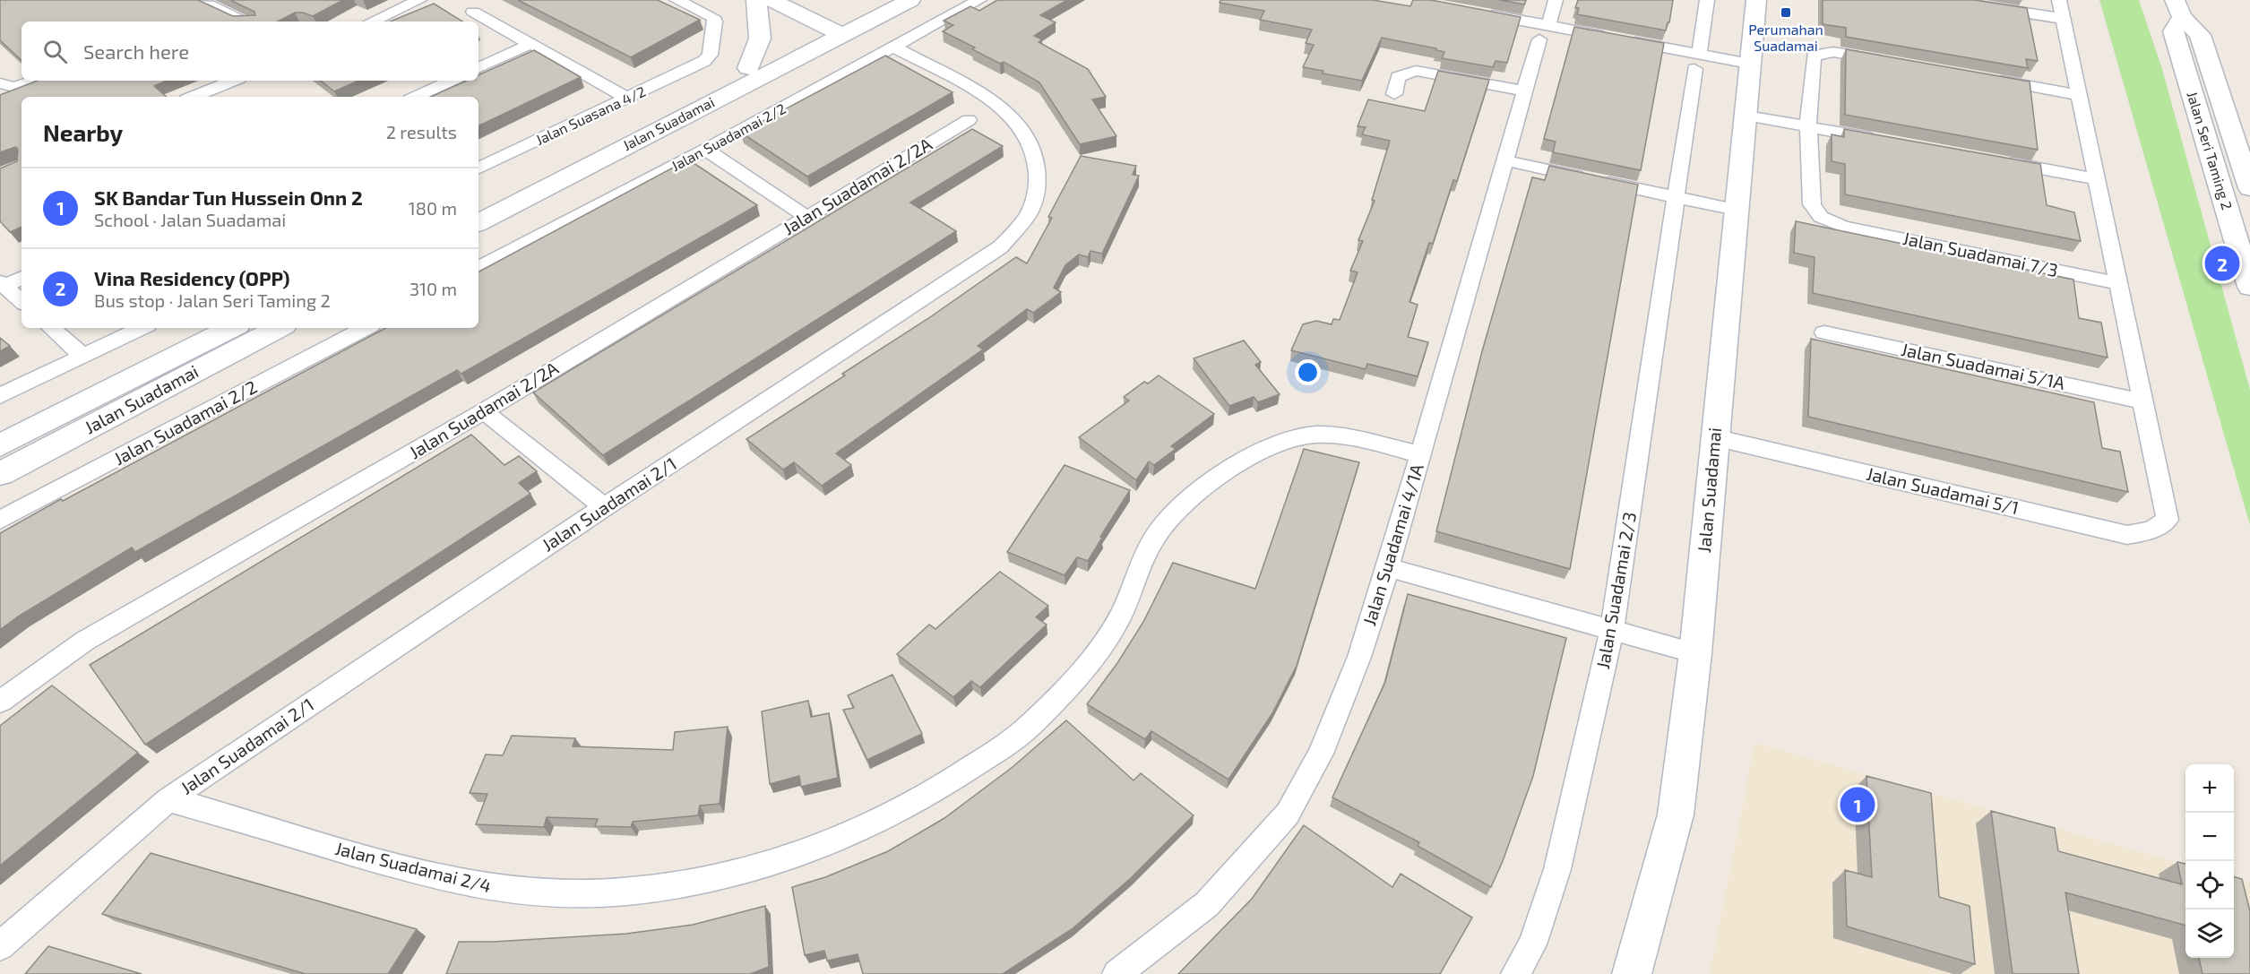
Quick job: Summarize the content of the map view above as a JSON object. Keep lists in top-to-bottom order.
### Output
{
  "streets": {
    "street": [
      "Jalan Suasana 4/2",
      "Jalan Suadamai",
      "Jalan Suadamai 2/2",
      "Jalan Seri Taming 2",
      "Jalan Suadamai 2/2A",
      "Jalan Suadamai 7/3",
      "Jalan Suadamai 5/1A",
      "Jalan Suadamai 5/1",
      "Jalan Suadamai 2/1",
      "Jalan Suadamai 4/1A",
      "Jalan Suadamai 2/3",
      "Jalan Suadamai 2/4"
    ]
  },
  "crossings": [
    ["Jalan Suadamai", "Jalan Suadamai 5/1"],
    ["Jalan Suadamai 2/2", "Jalan Suadamai 2/1"],
    ["Jalan Suadamai 5/1A", "Jalan Suadamai 5/1"],
    ["Jalan Suadamai 2/1", "Jalan Suadamai 2/4"],
    ["Jalan Suadamai 4/1A", "Jalan Suadamai 2/4"]
  ],
  "places": {
    "transit": ["Perumahan Suadamai"]
  },
  "page": {
    "search": "Search here",
    "heading": ["Nearby", "2 results"],
    "list": [
      {
        "mark": "1",
        "name": "SK Bandar Tun Hussein Onn 2",
        "note": "School · Jalan Suadamai",
        "value": "180 m"
      },
      {
        "mark": "2",
        "name": "Vina Residency (OPP)",
        "note": "Bus stop · Jalan Seri Taming 2",
        "value": "310 m"
      }
    ],
    "pins": ["2", "1"],
    "map_buttons": ["+", "−"]
  }
}
